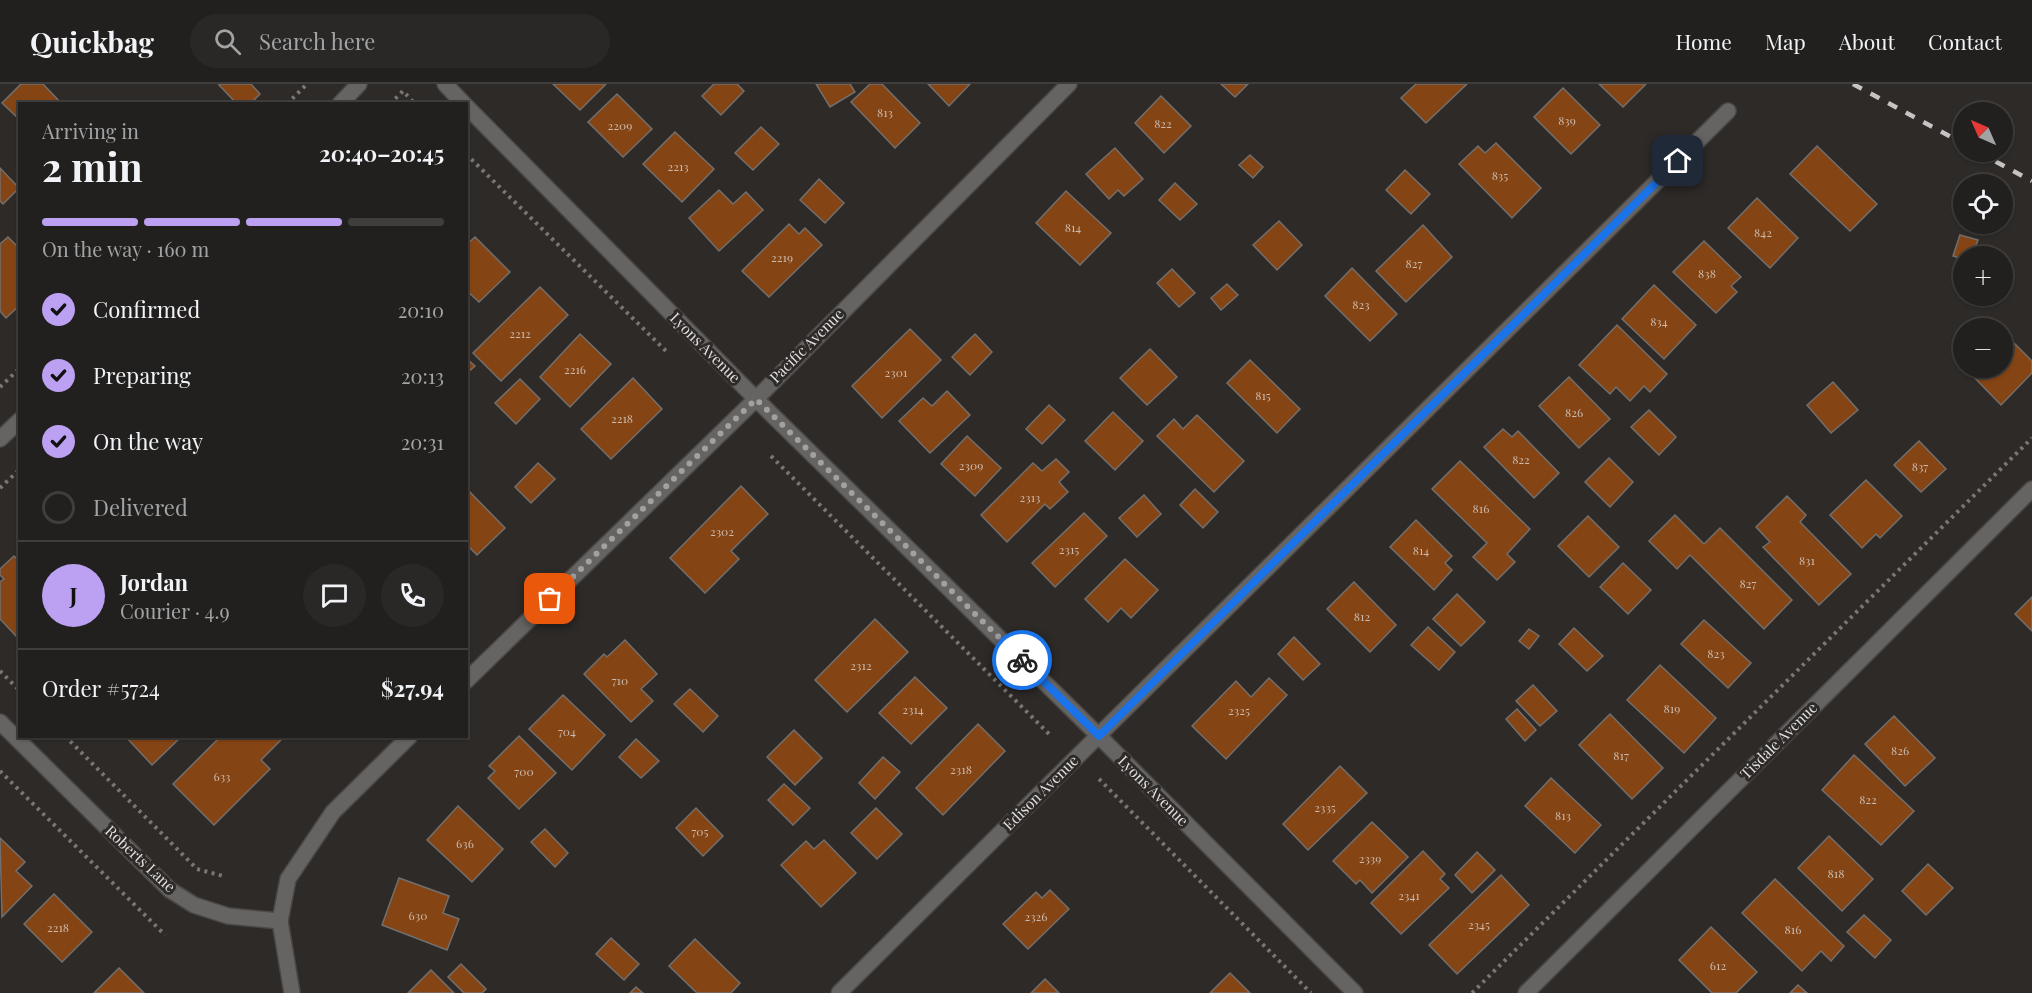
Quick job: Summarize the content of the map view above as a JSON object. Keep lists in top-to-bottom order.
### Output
{
  "streets": {
    "street": [
      "Pacific Avenue",
      "Lyons Avenue",
      "Tisdale Avenue",
      "Edison Avenue",
      "Roberts Lane"
    ]
  },
  "crossings": [
    ["Pacific Avenue", "Lyons Avenue"],
    ["Lyons Avenue", "Edison Avenue"]
  ],
  "house_numbers": [
    "813",
    "839",
    "822",
    "2209",
    "2213",
    "835",
    "814",
    "842",
    "2219",
    "827",
    "838",
    "823",
    "834",
    "2212",
    "2216",
    "2301",
    "815",
    "826",
    "2218",
    "822",
    "2309",
    "837",
    "2313",
    "816",
    "2302",
    "2315",
    "814",
    "831",
    "827",
    "812",
    "823",
    "2312",
    "710",
    "819",
    "2314",
    "2325",
    "704",
    "826",
    "817",
    "2318",
    "700",
    "633",
    "822",
    "2335",
    "813",
    "705",
    "636",
    "2339",
    "818",
    "2341",
    "630",
    "2326",
    "2345",
    "2218",
    "816",
    "612"
  ],
  "north": "top left",
  "page": {
    "header": "Quickbag",
    "search": "Search here",
    "nav": [
      "Home",
      "Map",
      "About",
      "Contact"
    ],
    "map_buttons": ["+", "−"],
    "heading": ["2 min", "Arriving in", "20:40–20:45"],
    "panel": [
      "Jordan",
      "Courier · 4.9",
      "Order #5724",
      "$27.94"
    ],
    "bar": "On the way · 160 m",
    "list": [
      ["Confirmed", "20:10"],
      ["Preparing", "20:13"],
      ["On the way", "20:31"],
      "Delivered"
    ],
    "round": "J"
  }
}
